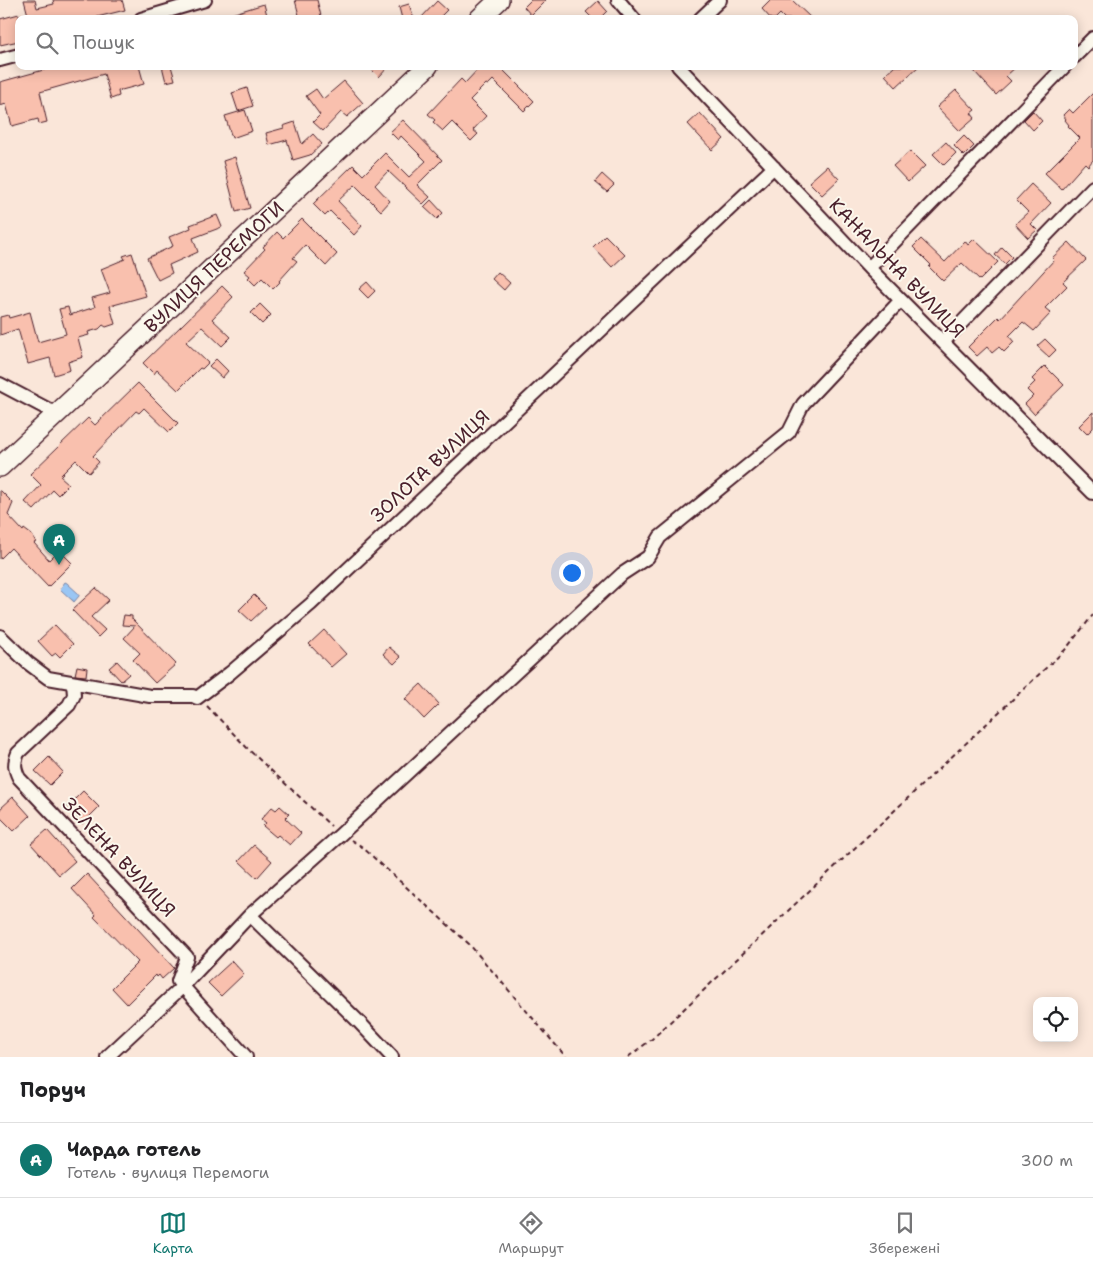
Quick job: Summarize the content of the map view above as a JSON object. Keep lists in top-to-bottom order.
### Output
{
  "streets": {
    "street": [
      "ВУЛИЦЯ ПЕРЕМОГИ",
      "КАНАЛЬНА ВУЛИЦЯ",
      "ЗОЛОТА ВУЛИЦЯ",
      "ЗЕЛЕНА ВУЛИЦЯ"
    ]
  },
  "crossings": [
    ["КАНАЛЬНА ВУЛИЦЯ", "ЗОЛОТА ВУЛИЦЯ"]
  ],
  "page": {
    "search": "Пошук",
    "pins": "A",
    "heading": "Поруч",
    "list": [
      {
        "mark": "A",
        "name": "Чарда готель",
        "note": "Готель · вулиця Перемоги",
        "value": "300 m"
      }
    ],
    "nav": ["Карта", "Маршрут", "Збережені"]
  }
}
